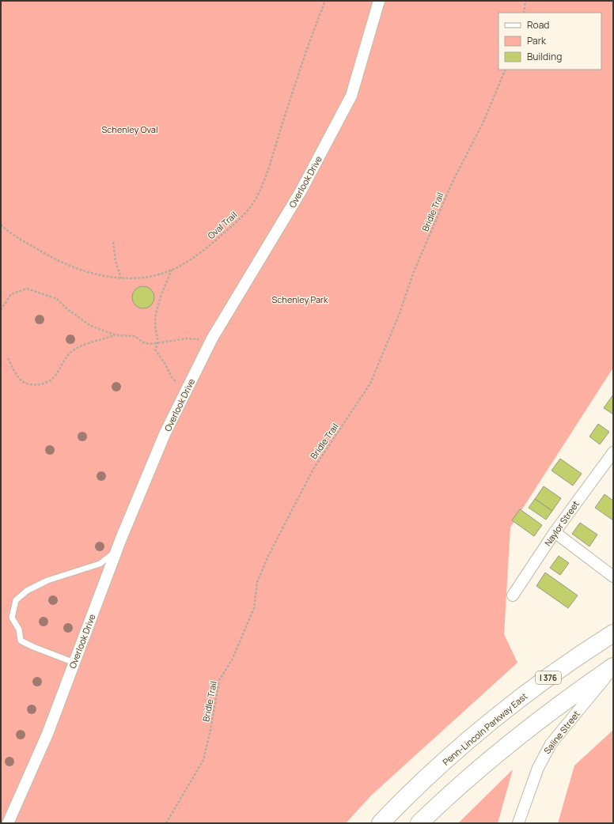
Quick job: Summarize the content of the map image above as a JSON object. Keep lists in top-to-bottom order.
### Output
{
  "streets": {
    "highway": ["I 376", "Penn-Lincoln Parkway East"],
    "street": ["Overlook Drive", "Naylor Street", "Saline Street"],
    "path": ["Bridle Trail", "Oval Trail"]
  },
  "parks": ["Schenley Oval", "Schenley Park"],
  "legend": ["Road", "Park", "Building"]
}
